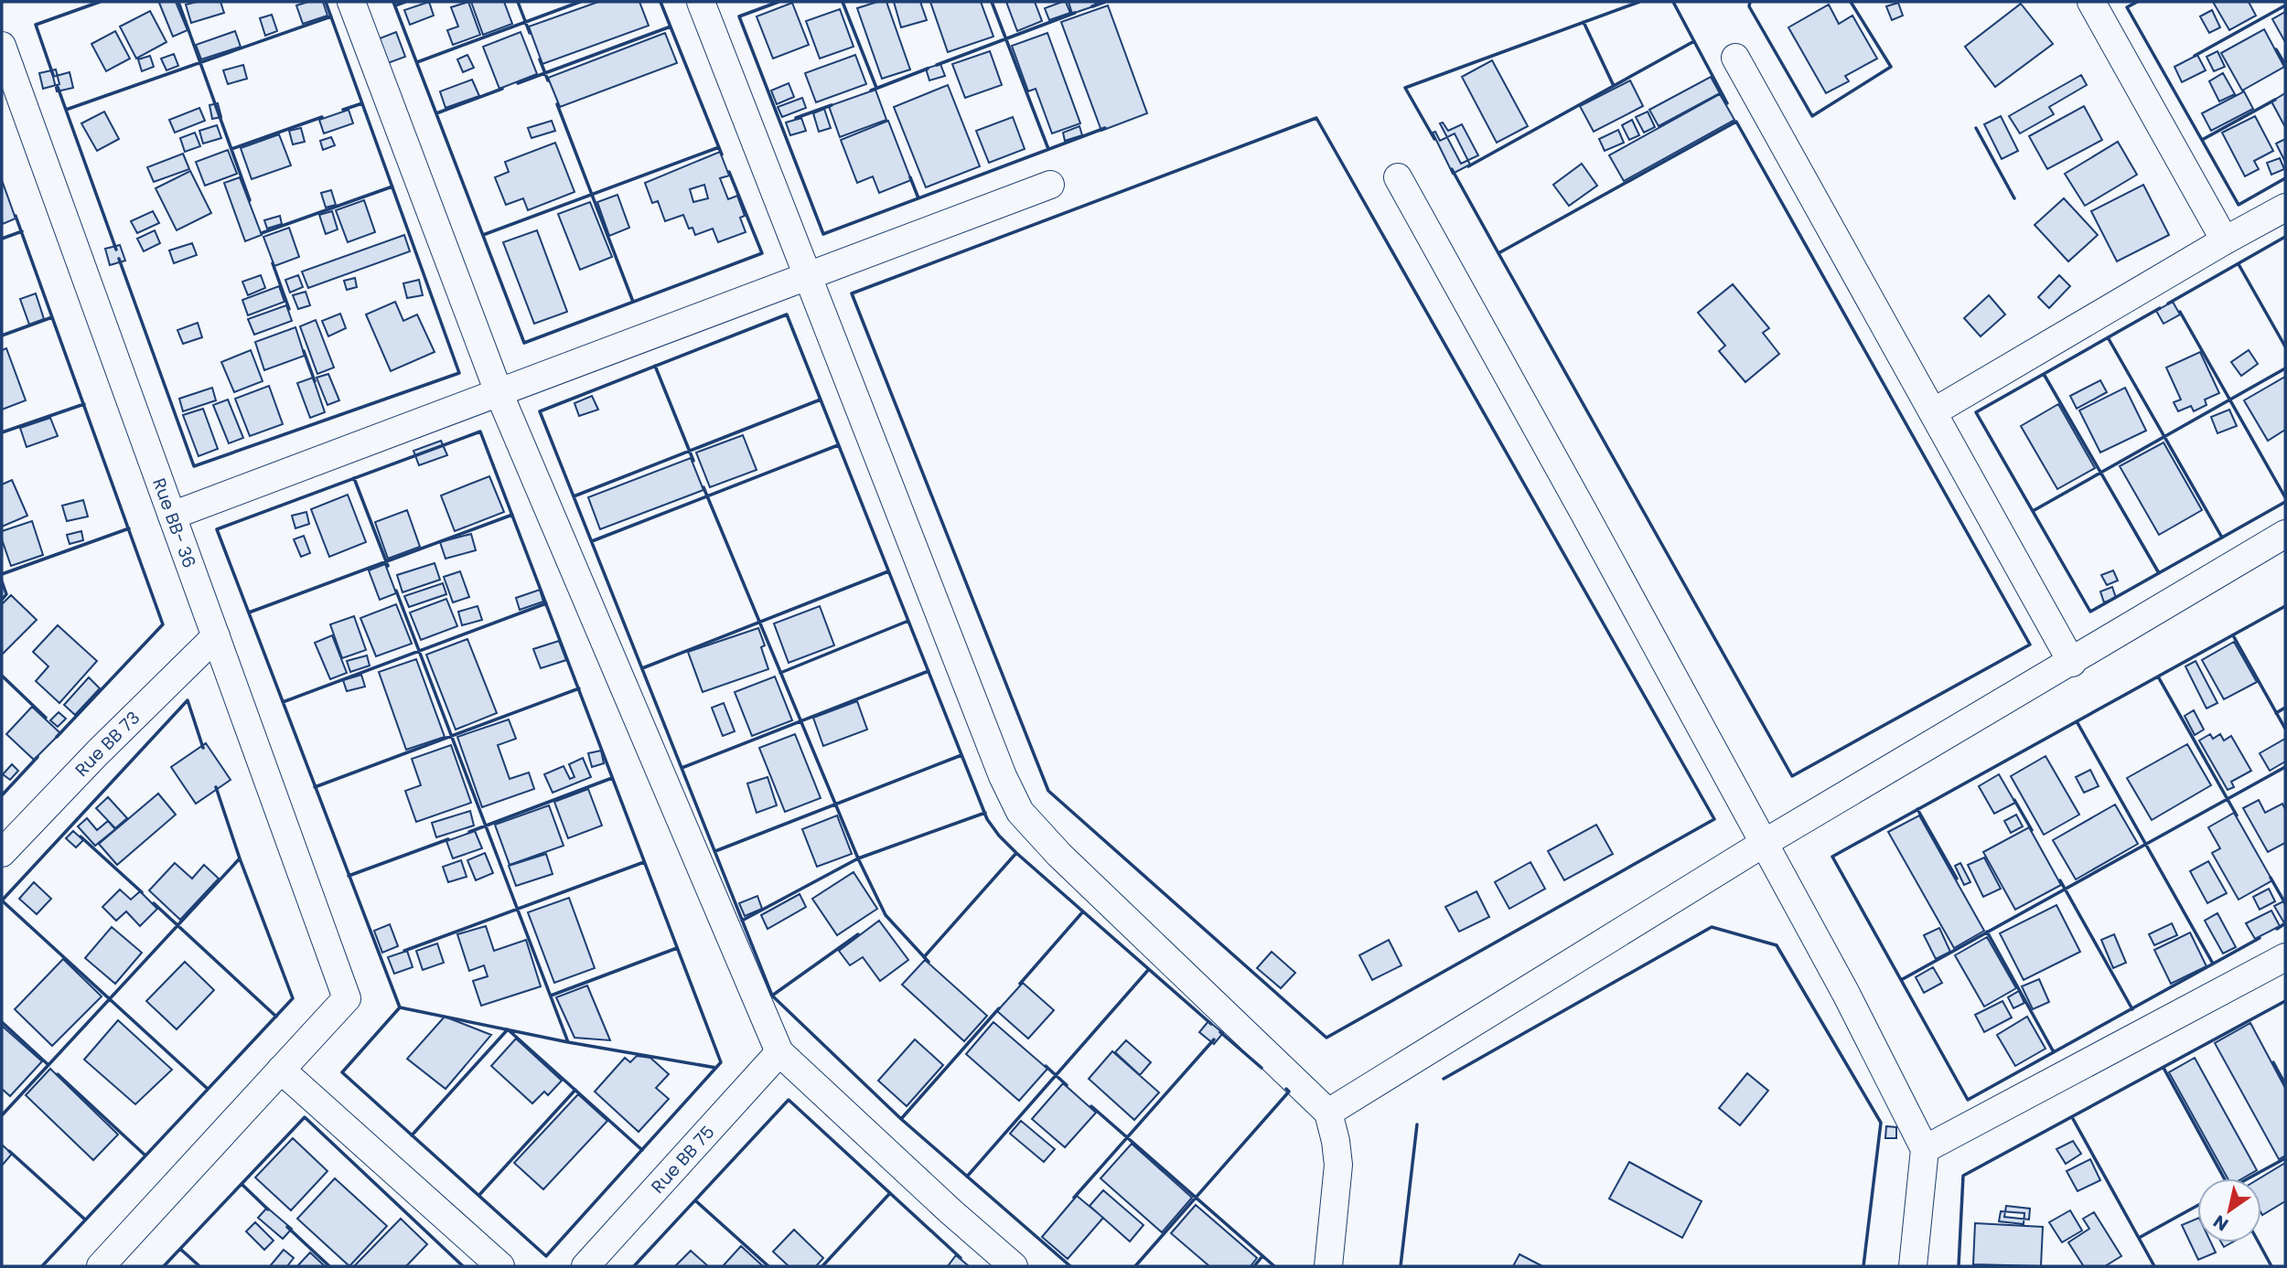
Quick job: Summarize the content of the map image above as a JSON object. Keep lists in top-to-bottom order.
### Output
{
  "streets": {
    "street": ["Rue BB- 36", "Rue BB 73", "Rue BB 75"]
  },
  "crossings": [
    ["Rue BB- 36", "Rue BB 73"]
  ],
  "north": "bottom left"
}
